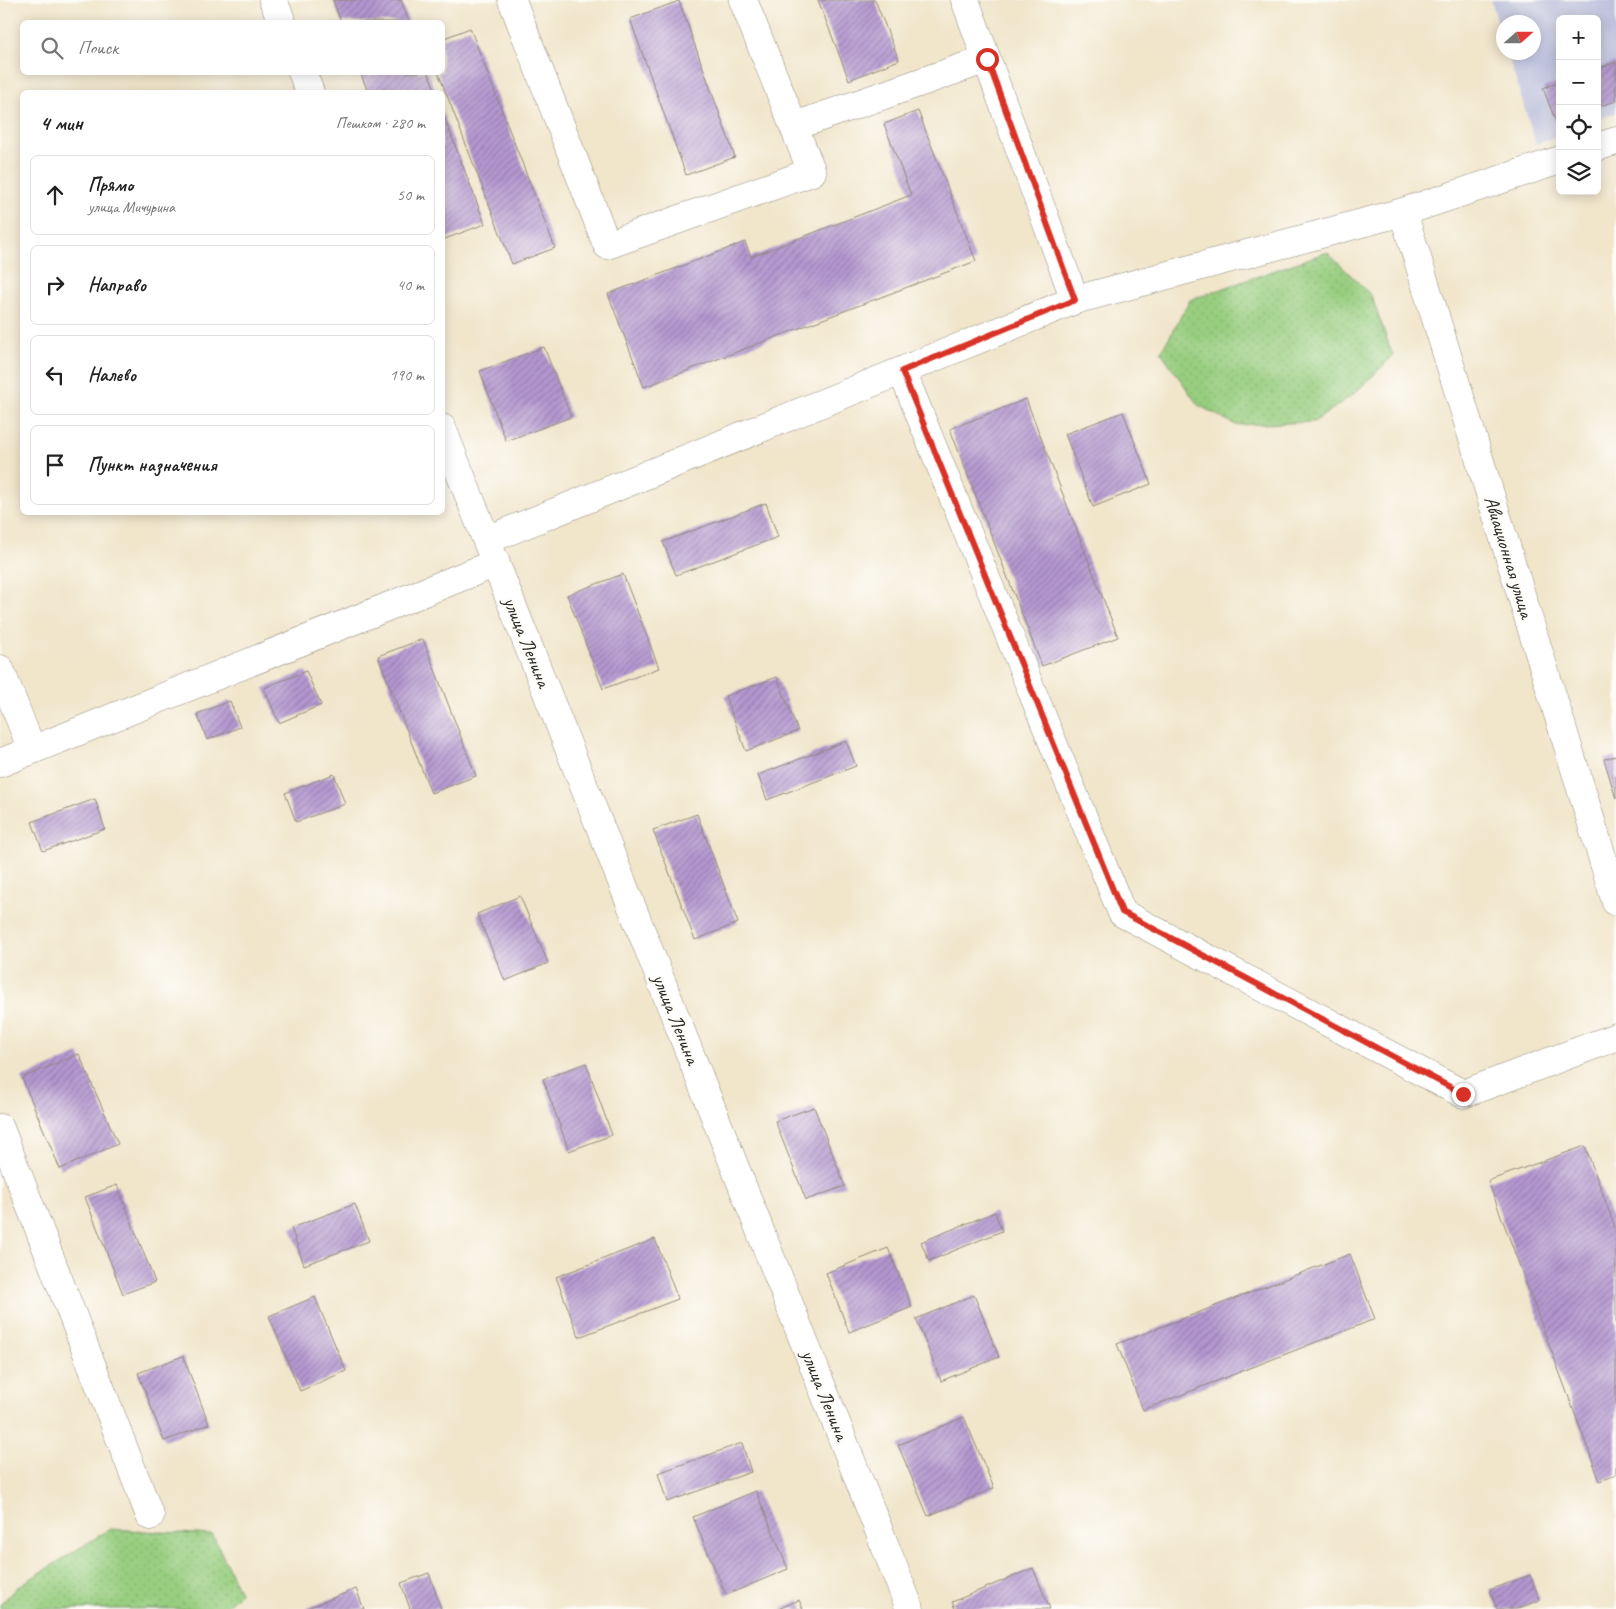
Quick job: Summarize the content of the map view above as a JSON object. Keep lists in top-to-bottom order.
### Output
{
  "streets": {
    "street": ["Авиационная улица", "улица Ленина"]
  },
  "north": "right",
  "page": {
    "map_buttons": ["+", "−"],
    "search": "Поиск",
    "heading": ["4 мин", "Пешком · 280 m"],
    "list": [
      ["Прямо", "улица Мичурина", "50 m"],
      ["Направо", "40 m"],
      ["Налево", "190 m"],
      "Пункт назначения"
    ]
  }
}
